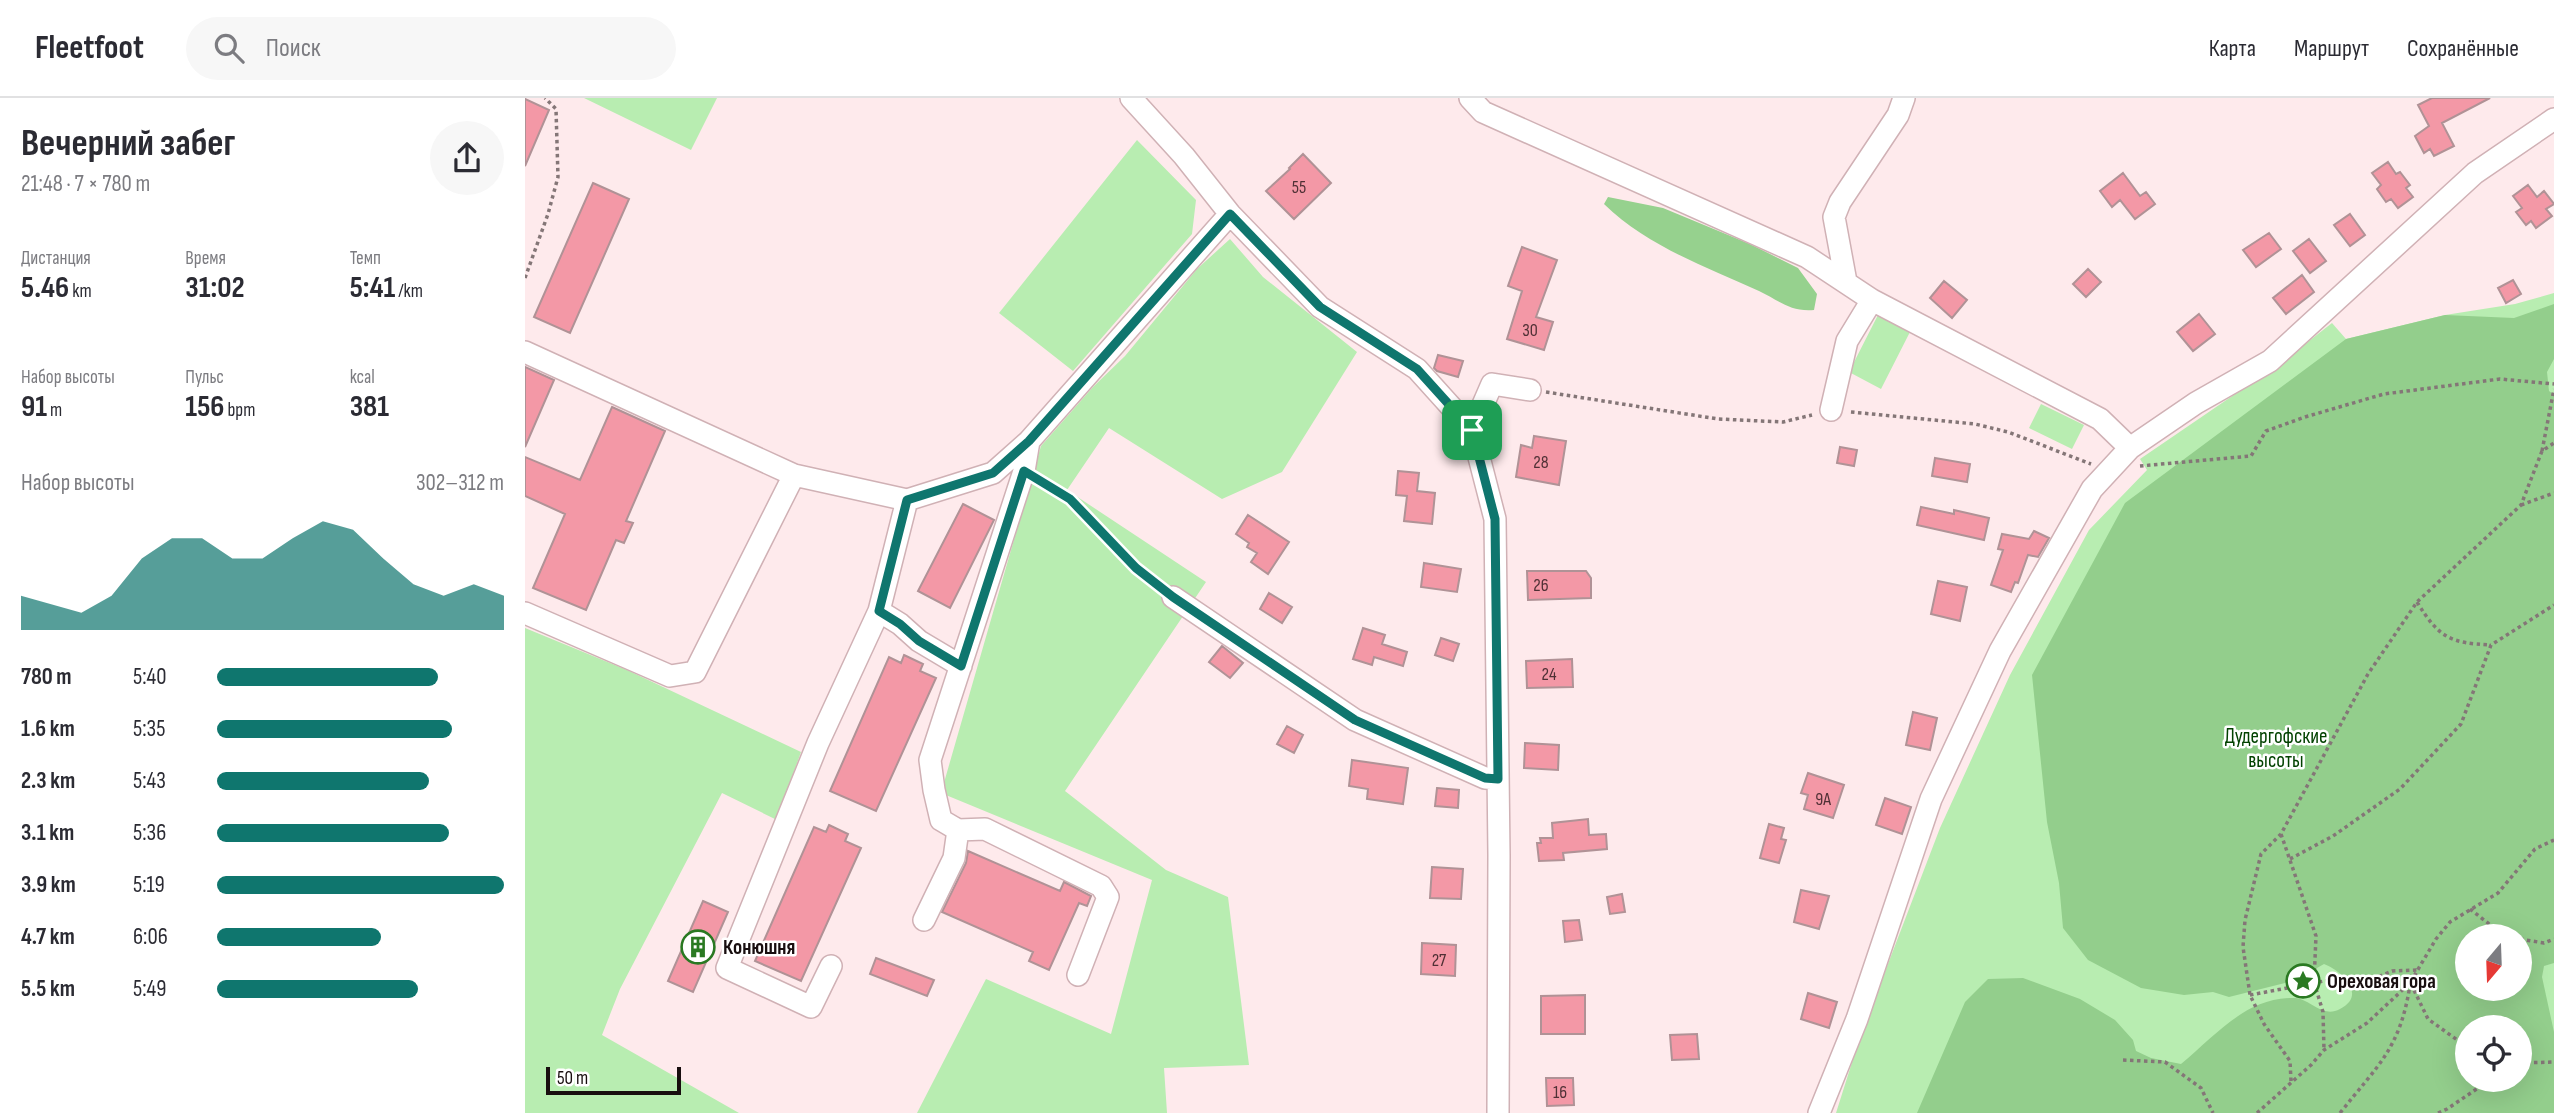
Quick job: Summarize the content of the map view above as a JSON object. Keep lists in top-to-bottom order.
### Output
{
  "parks": ["Дудергофские высоты"],
  "places": {
    "building": ["Конюшня"],
    "place": ["Ореховая гора"]
  },
  "house_numbers": [
    "55",
    "30",
    "28",
    "26",
    "24",
    "9А",
    "27",
    "16"
  ],
  "scale_bar": "50 m",
  "north": "bottom",
  "page": {
    "header": "Fleetfoot",
    "search": "Поиск",
    "nav": ["Карта", "Маршрут", "Сохранённые"],
    "heading": ["Вечерний забег", "21:48 · 7 × 780 m"],
    "stats": [
      ["Дистанция", "5.46 km"],
      ["Время", "31:02"],
      ["Темп", "5:41 /km"],
      ["Набор высоты", "91 m"],
      ["Пульс", "156 bpm"],
      ["kcal", "381"]
    ],
    "chart": ["Набор высоты", "302–312 m"],
    "list": [
      {
        "name": "780 m",
        "note": "5:40"
      },
      {
        "name": "1.6 km",
        "note": "5:35"
      },
      {
        "name": "2.3 km",
        "note": "5:43"
      },
      {
        "name": "3.1 km",
        "note": "5:36"
      },
      {
        "name": "3.9 km",
        "note": "5:19"
      },
      {
        "name": "4.7 km",
        "note": "6:06"
      },
      {
        "name": "5.5 km",
        "note": "5:49"
      }
    ],
    "scale": "50 m"
  }
}
